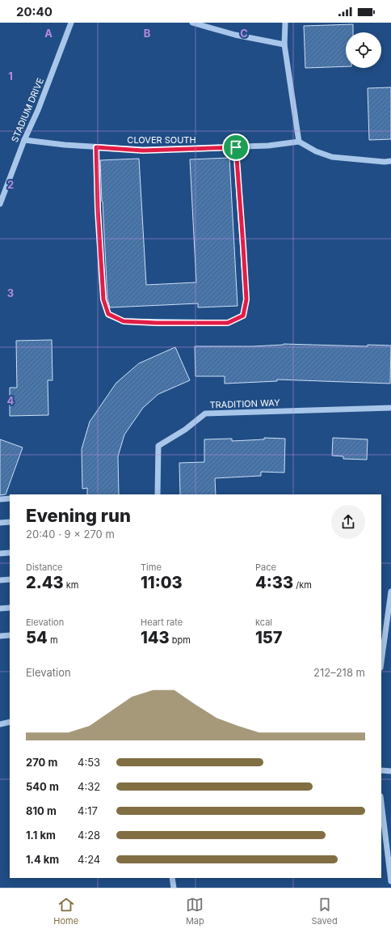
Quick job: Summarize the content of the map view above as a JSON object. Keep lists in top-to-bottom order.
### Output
{
  "streets": {
    "street": ["STADIUM DRIVE", "CLOVER SOUTH", "TRADITION WAY"]
  },
  "crossings": [
    ["STADIUM DRIVE", "CLOVER SOUTH"]
  ],
  "page": {
    "status": "20:40",
    "heading": ["Evening run", "20:40 · 9 × 270 m"],
    "stats": [
      ["Distance", "2.43 km"],
      ["Time", "11:03"],
      ["Pace", "4:33 /km"],
      ["Elevation", "54 m"],
      ["Heart rate", "143 bpm"],
      ["kcal", "157"]
    ],
    "chart": ["Elevation", "212–218 m"],
    "list": [
      {
        "name": "270 m",
        "note": "4:53"
      },
      {
        "name": "540 m",
        "note": "4:32"
      },
      {
        "name": "810 m",
        "note": "4:17"
      },
      {
        "name": "1.1 km",
        "note": "4:28"
      },
      {
        "name": "1.4 km",
        "note": "4:24"
      }
    ],
    "tabs": ["Home", "Map", "Saved"]
  },
  "grid": {
    "columns": ["A", "B", "C"],
    "rows": [
      "1",
      "2",
      "3",
      "4"
    ]
  }
}
